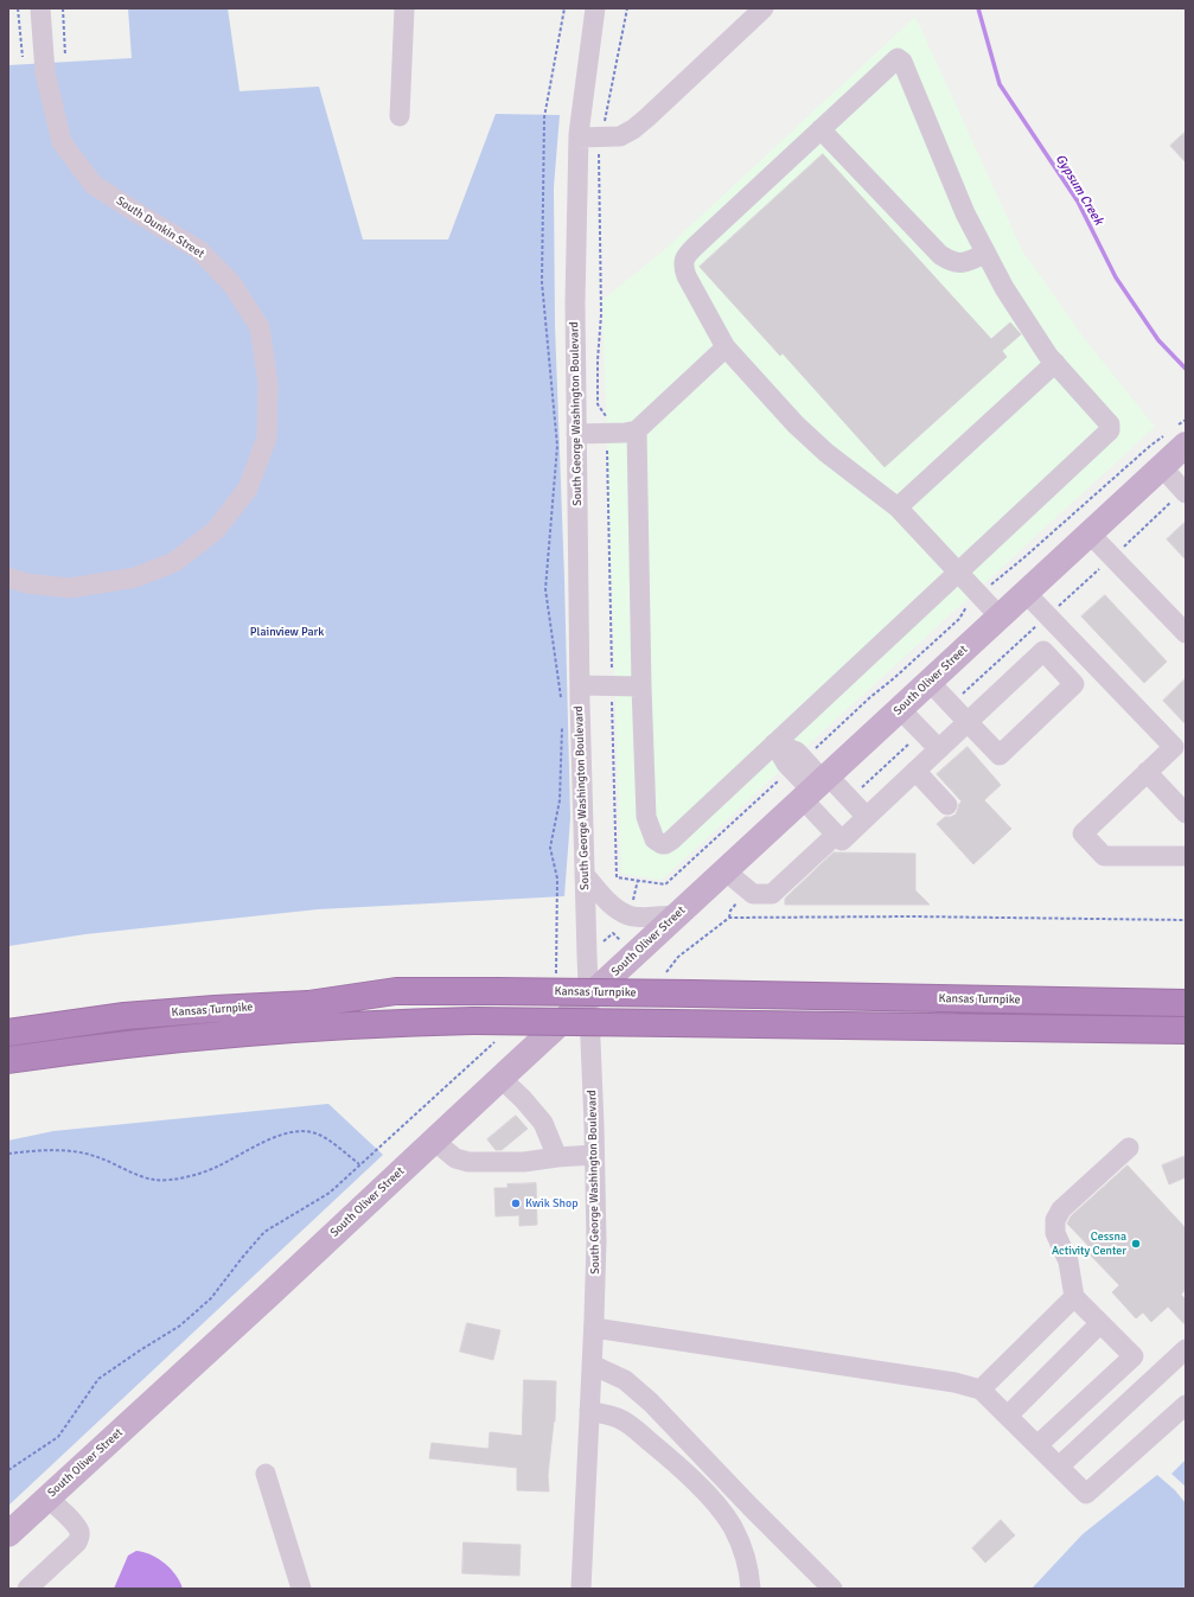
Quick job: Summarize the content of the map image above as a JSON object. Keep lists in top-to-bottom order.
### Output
{
  "streets": {
    "highway": ["Kansas Turnpike"],
    "main road": ["South Oliver Street"],
    "street": ["South Dunkin Street", "South George Washington Boulevard"]
  },
  "crossings": [
    ["South George Washington Boulevard", "South Oliver Street"]
  ],
  "water": ["Gypsum Creek"],
  "parks": ["Plainview Park"],
  "places": ["Kwik Shop", "Cessna Activity Center"]
}
